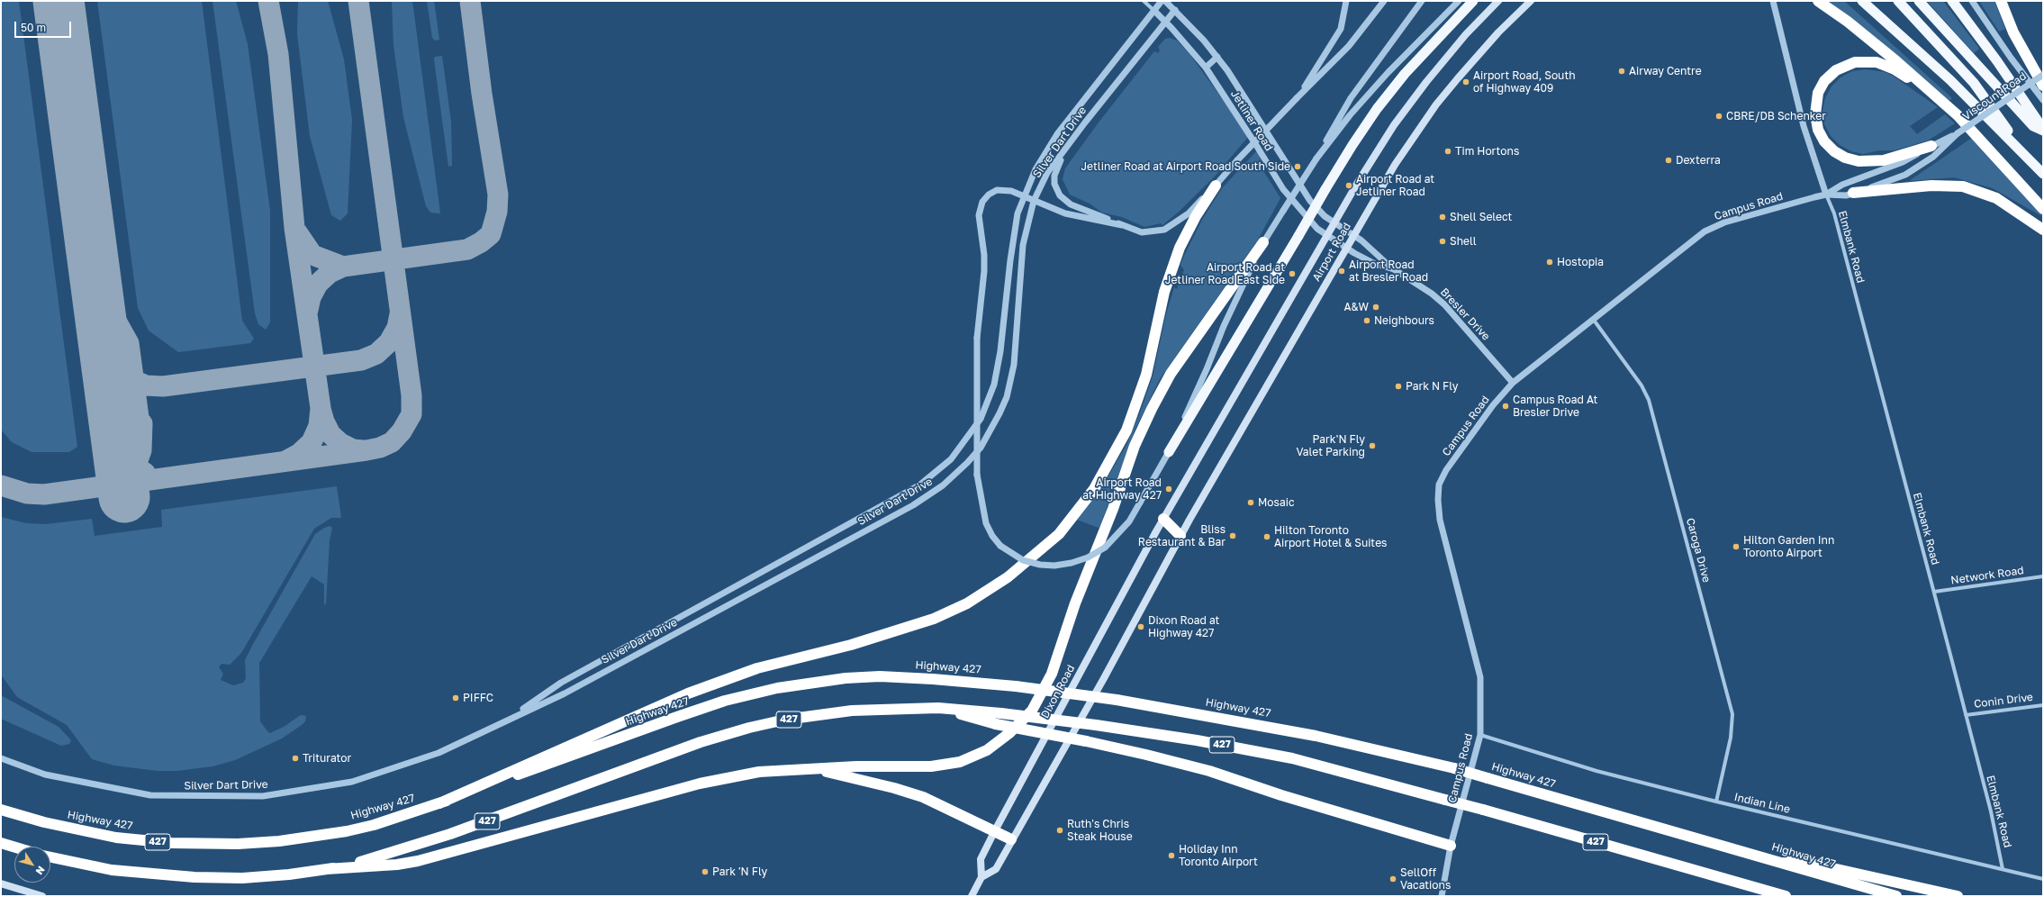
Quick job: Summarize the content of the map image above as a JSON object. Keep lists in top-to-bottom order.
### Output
{
  "streets": {
    "highway": ["Highway 427", "427"],
    "main road": ["Airport Road", "Dixon Road"],
    "street": [
      "Viscount Road",
      "Jetliner Road",
      "Silver Dart Drive",
      "Campus Road",
      "Elmbank Road",
      "Bresler Drive",
      "Caroga Drive",
      "Network Road",
      "Conin Drive",
      "Indian Line"
    ]
  },
  "crossings": [
    ["Viscount Road", "Campus Road"],
    ["Jetliner Road", "Silver Dart Drive"],
    ["Jetliner Road", "Airport Road"],
    ["Jetliner Road", "Bresler Drive"],
    ["Campus Road", "Elmbank Road"],
    ["Campus Road", "Bresler Drive"],
    ["Campus Road", "Caroga Drive"],
    ["Campus Road", "Indian Line"],
    ["Elmbank Road", "Network Road"],
    ["Elmbank Road", "Conin Drive"],
    ["Elmbank Road", "Indian Line"],
    ["Airport Road", "Bresler Drive"],
    ["Airport Road", "Dixon Road"],
    ["Caroga Drive", "Indian Line"]
  ],
  "places": [
    "Airway Centre",
    "Airport Road, South of Highway 409",
    "CBRE/DB Schenker",
    "Tim Hortons",
    "Dexterra",
    "Jetliner Road at Airport Road South Side",
    "Airport Road at Jetliner Road",
    "Shell Select",
    "Shell",
    "Hostopia",
    "Airport Road at Bresler Road",
    "Airport Road at Jetliner Road East Side",
    "A&W",
    "Neighbours",
    "Park N Fly",
    "Campus Road At Bresler Drive",
    "Park'N Fly Valet Parking",
    "Airport Road at Highway 427",
    "Mosaic",
    "Bliss Restaurant & Bar",
    "Hilton Toronto Airport Hotel & Suites",
    "Hilton Garden Inn Toronto Airport",
    "Dixon Road at Highway 427",
    "PIFFC",
    "Triturator",
    "Ruth's Chris Steak House",
    "Holiday Inn Toronto Airport",
    "Park 'N Fly",
    "SellOff Vacations"
  ],
  "scale_bar": "50 m",
  "north": "bottom right"
}
